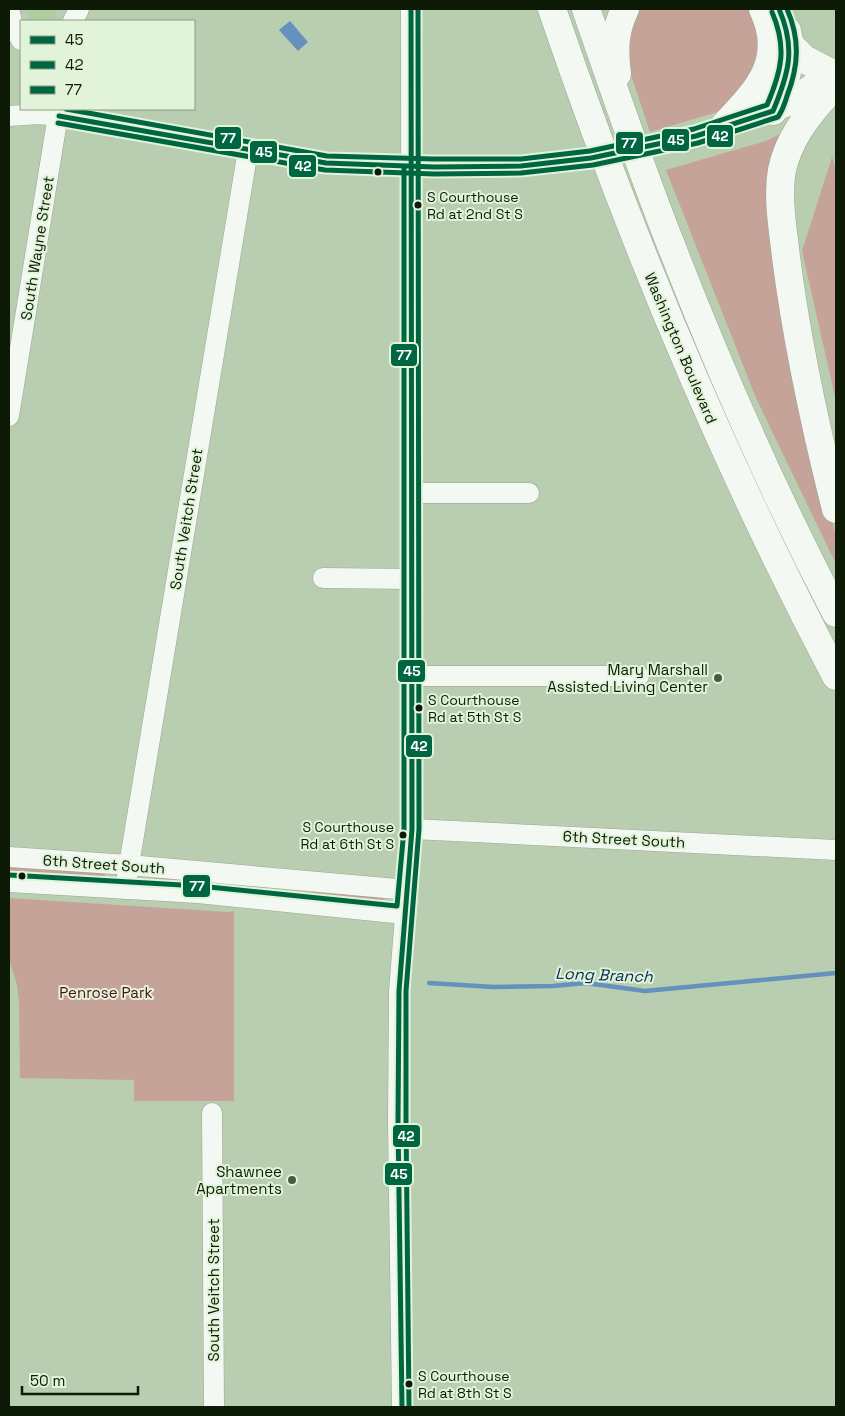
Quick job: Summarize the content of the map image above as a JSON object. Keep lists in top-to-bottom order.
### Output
{
  "streets": {
    "highway": ["Washington Boulevard"],
    "street": ["South Wayne Street", "South Veitch Street", "6th Street South"]
  },
  "crossings": [
    ["South Veitch Street", "6th Street South"]
  ],
  "water": ["Long Branch"],
  "parks": ["Penrose Park"],
  "places": [
    "S Courthouse Rd at 2nd St S",
    "Mary Marshall Assisted Living Center",
    "S Courthouse Rd at 5th St S",
    "S Courthouse Rd at 6th St S",
    "Shawnee Apartments",
    "S Courthouse Rd at 8th St S"
  ],
  "lines": ["transit line 45", "transit line 42", "transit line 77"],
  "legend": ["45", "42", "77"],
  "scale_bar": "50 m"
}
